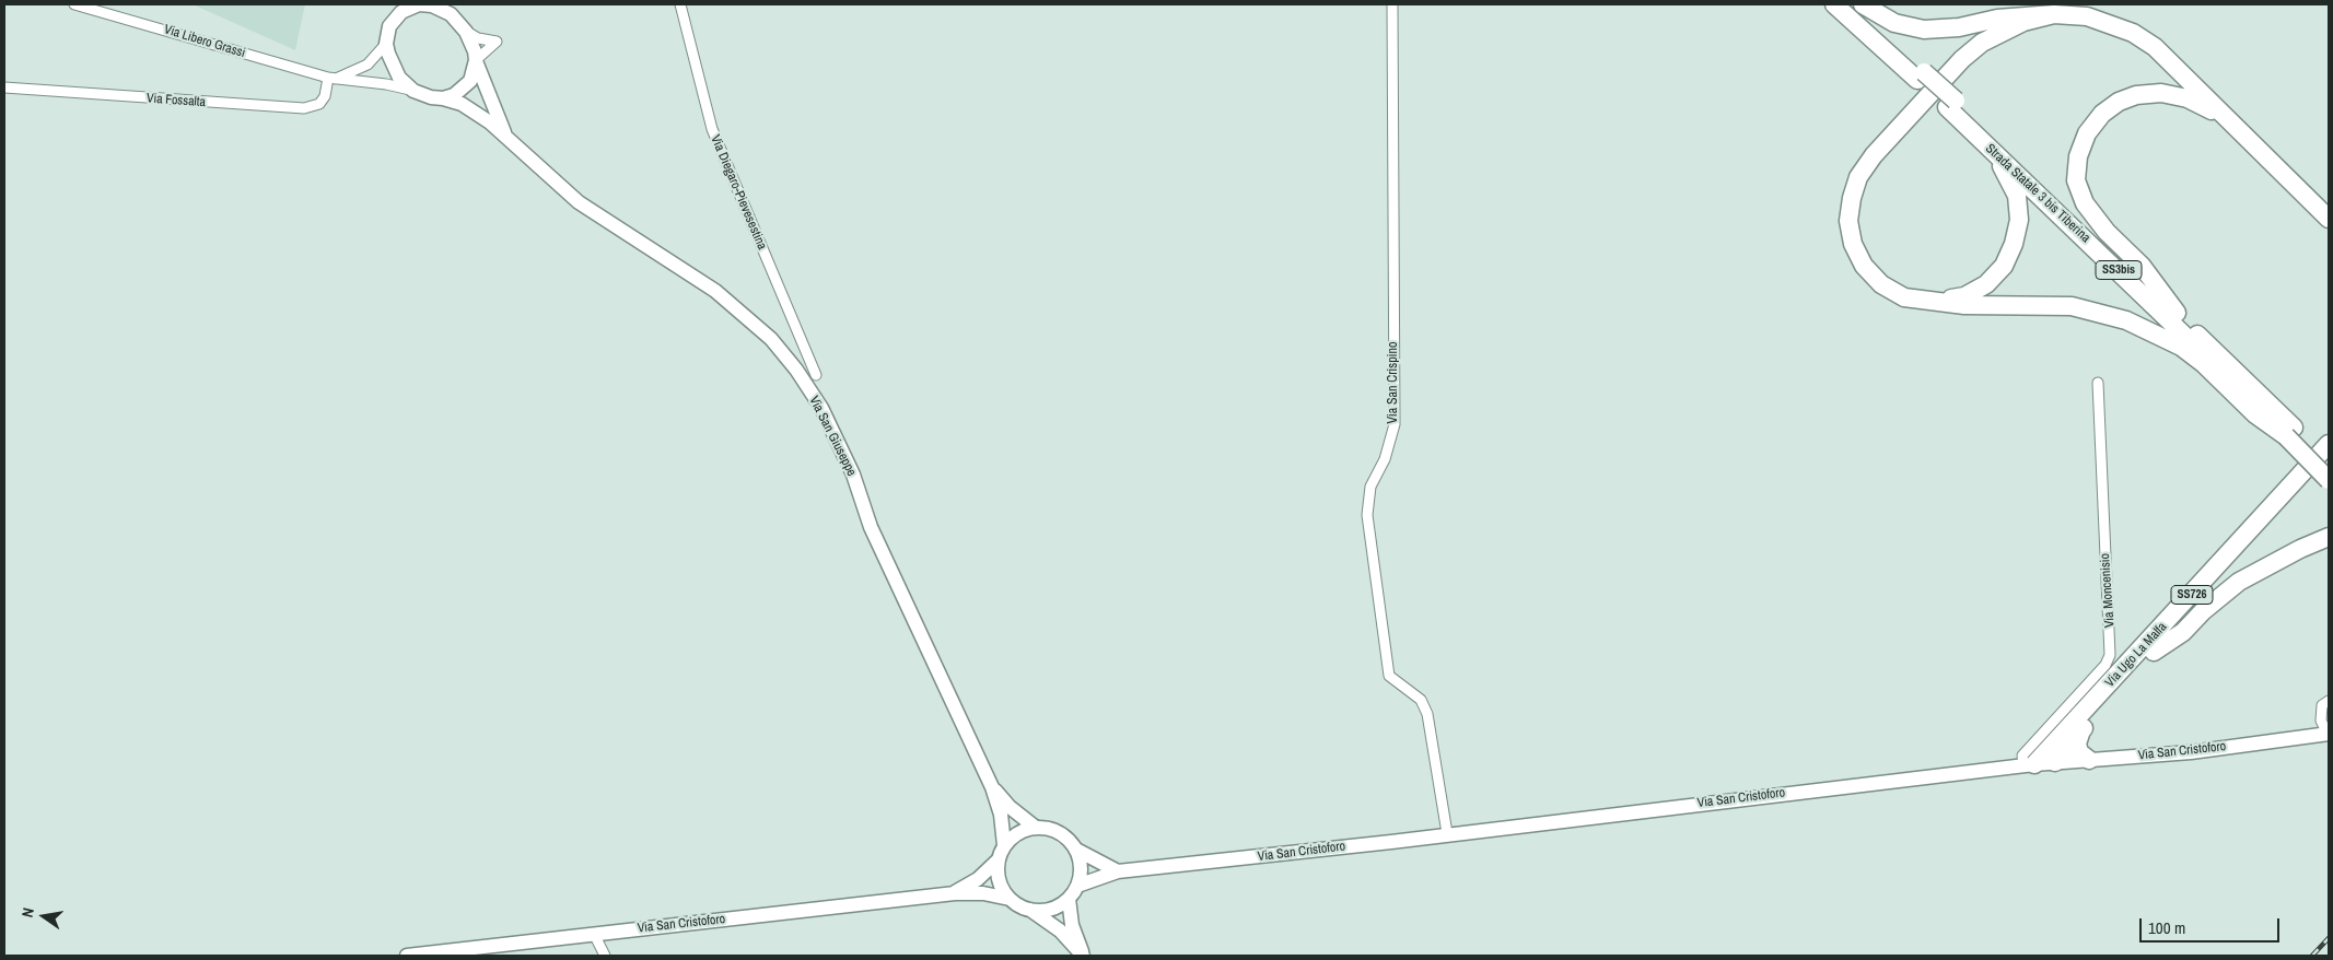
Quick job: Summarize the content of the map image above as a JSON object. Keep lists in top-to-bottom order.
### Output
{
  "streets": {
    "highway": [
      "Strada Statale 3 bis Tiberina",
      "SS3bis",
      "SS726",
      "Via Ugo La Malfa"
    ],
    "street": [
      "Via Libero Grassi",
      "Via Fossalta",
      "Via Diegaro-Pievesestina",
      "Via San Crispino",
      "Via San Giuseppe",
      "Via Moncenisio",
      "Via San Cristoforo"
    ]
  },
  "crossings": [
    ["Via Libero Grassi", "Via Fossalta"],
    ["Via Libero Grassi", "Via San Giuseppe"],
    ["Strada Statale 3 bis Tiberina", "Via Ugo La Malfa"],
    ["Via San Crispino", "Via San Cristoforo"],
    ["Via San Giuseppe", "Via San Cristoforo"],
    ["Via Moncenisio", "SS726"],
    ["Via Moncenisio", "Via San Cristoforo"],
    ["SS726", "Via Ugo La Malfa"],
    ["SS726", "Via San Cristoforo"],
    ["Via Ugo La Malfa", "Via San Cristoforo"]
  ],
  "scale_bar": "100 m",
  "north": "left"
}
